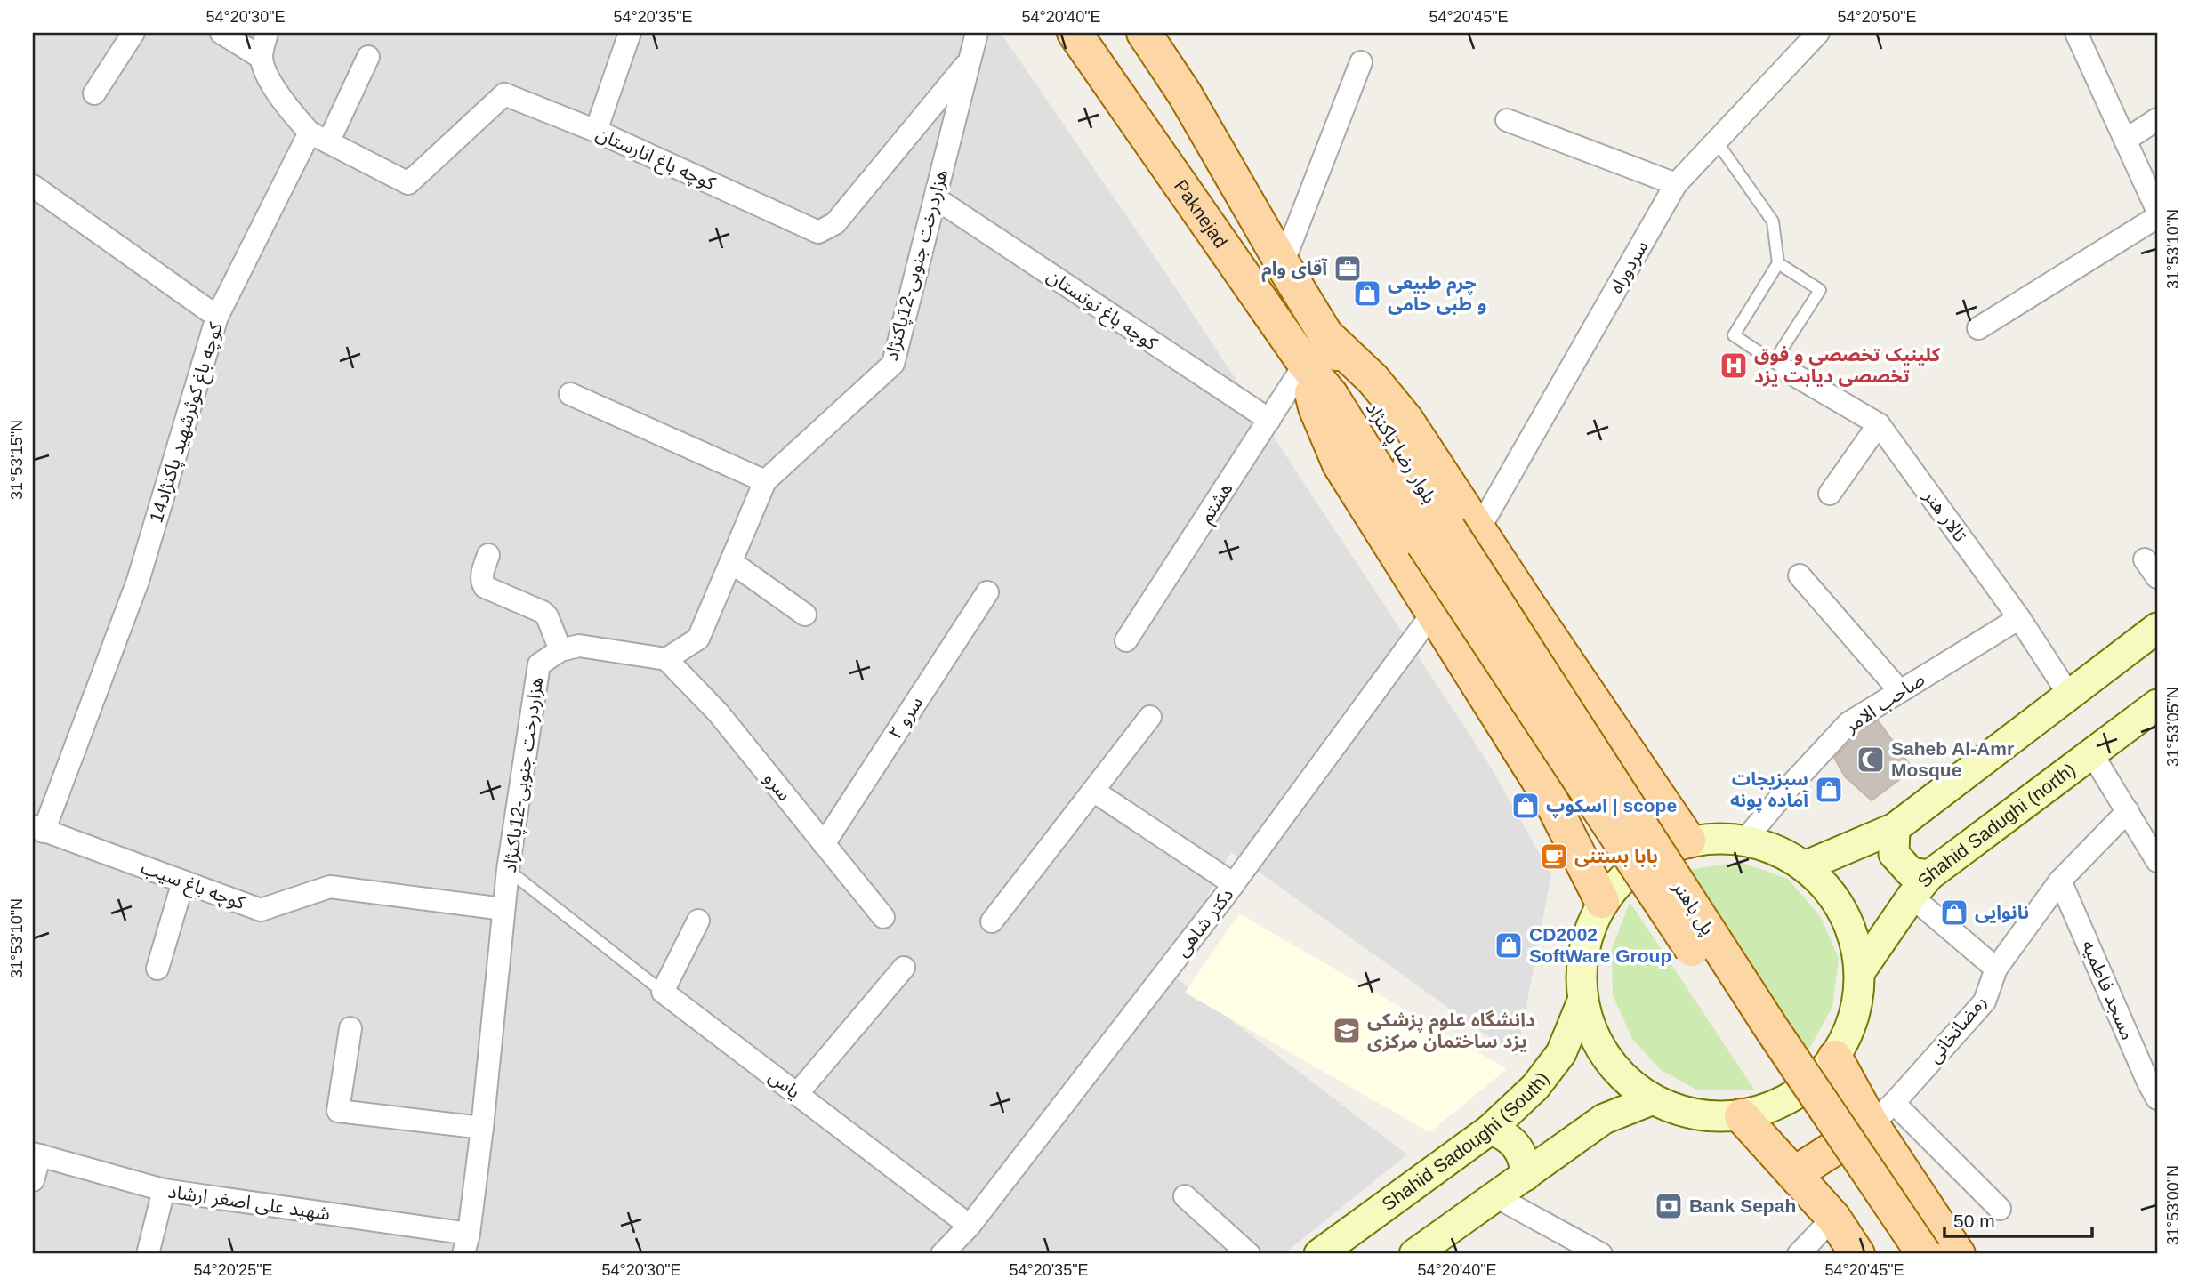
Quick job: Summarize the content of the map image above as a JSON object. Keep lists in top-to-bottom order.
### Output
{
  "streets": {
    "main road": [
      "Paknejad",
      "بلوار رضا پاکنژاد",
      "Shahid Sadughi (north)",
      "پل باهنر",
      "Shahid Sadoughi (South)"
    ],
    "street": [
      "کوچه باغ انارستان",
      "هزاردرخت جنوبی-12پاکنژاد",
      "سردوراه",
      "کوچه باغ توتستان",
      "کوچه باغ کوثرشهید پاکنژاد14",
      "هشتم",
      "تالار هنر",
      "صاحب الامر",
      "سرو ۲",
      "سرو",
      "کوچه باغ سیب",
      "دکتر شاهی",
      "مسجد فاطمیه",
      "رمضانخانی",
      "یاس",
      "شهید علی اصغر ارشاد"
    ]
  },
  "crossings": [
    ["کوچه باغ انارستان", "هزاردرخت جنوبی-12پاکنژاد"],
    ["کوچه باغ انارستان", "کوچه باغ کوثرشهید پاکنژاد14"],
    ["Paknejad", "بلوار رضا پاکنژاد"],
    ["Paknejad", "هشتم"],
    ["هزاردرخت جنوبی-12پاکنژاد", "کوچه باغ توتستان"],
    ["هزاردرخت جنوبی-12پاکنژاد", "سرو"],
    ["هزاردرخت جنوبی-12پاکنژاد", "کوچه باغ سیب"],
    ["هزاردرخت جنوبی-12پاکنژاد", "شهید علی اصغر ارشاد"],
    ["سردوراه", "بلوار رضا پاکنژاد"],
    ["سردوراه", "پل باهنر"],
    ["کوچه باغ توتستان", "هشتم"],
    ["کوچه باغ کوثرشهید پاکنژاد14", "کوچه باغ سیب"],
    ["بلوار رضا پاکنژاد", "پل باهنر"],
    ["تالار هنر", "صاحب الامر"],
    ["سرو ۲", "سرو"],
    ["دکتر شاهی", "یاس"],
    ["مسجد فاطمیه", "رمضانخانی"]
  ],
  "places": {
    "office": ["آقای وام"],
    "shop": [
      "چرم طبیعی و طبی حامی",
      "سبزیجات آماده پونه",
      "اسکوپ | scope",
      "نانوایی",
      "CD2002 SoftWare Group"
    ],
    "hospital": ["کلینیک تخصصی و فوق تخصصی دیابت یزد"],
    "mosque": ["Saheb Al-Amr Mosque"],
    "cafe": ["بابا بستنی"],
    "school or university": ["دانشگاه علوم پزشکی یزد ساختمان مرکزی"],
    "bank": ["Bank Sepah"]
  },
  "scale_bar": "50 m",
  "coordinates": [
    "54°20'30\"E",
    "54°20'35\"E",
    "54°20'40\"E",
    "54°20'45\"E",
    "54°20'50\"E",
    "31°53'10\"N",
    "31°53'15\"N",
    "31°53'05\"N",
    "31°53'00\"N",
    "54°20'25\"E"
  ]
}
